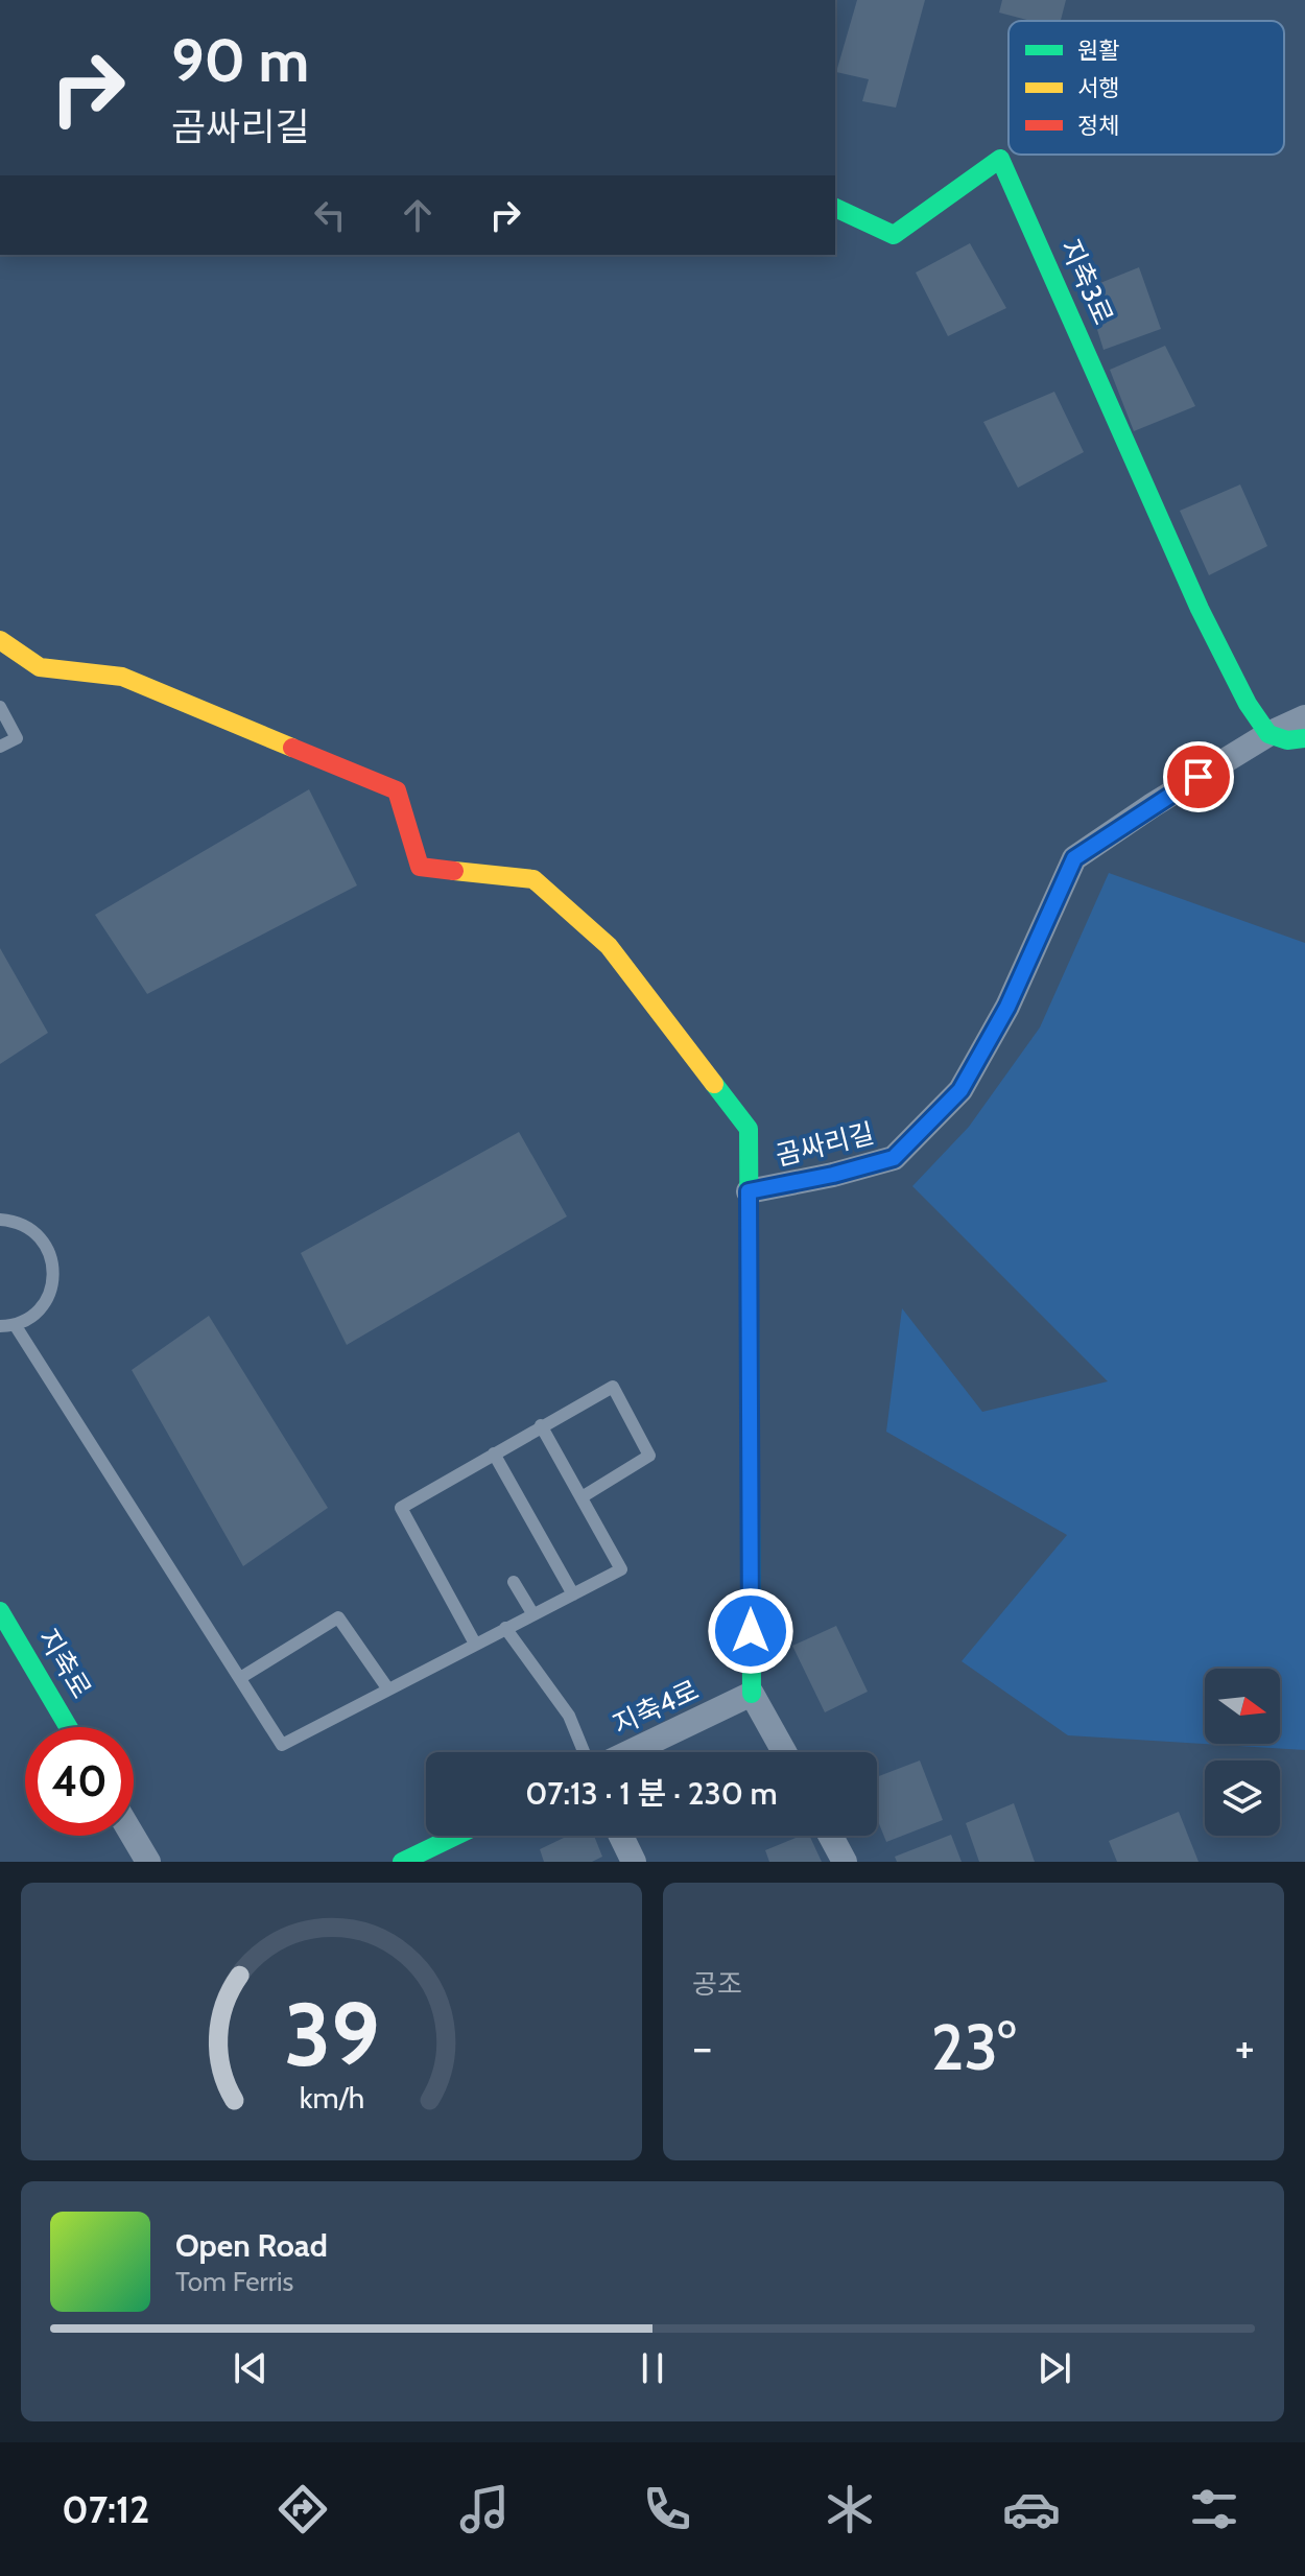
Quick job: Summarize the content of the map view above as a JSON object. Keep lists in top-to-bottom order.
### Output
{
  "streets": {
    "street": [
      "지축3로",
      "곰싸리길",
      "지축로",
      "지축4로"
    ]
  },
  "crossings": [
    ["지축3로", "곰싸리길"],
    ["곰싸리길", "지축4로"]
  ],
  "legend": ["원활", "서행", "정체"],
  "north": "right",
  "page": {
    "turn": ["90 m", "곰싸리길"],
    "limit": "40",
    "trip": "07:13 · 1 분 · 230 m",
    "tile": "공조",
    "heat": ["−", "23°", "+"],
    "song": ["Open Road", "Tom Ferris"],
    "tabs": "07:12",
    "gauge": ["39", "km/h"]
  }
}
